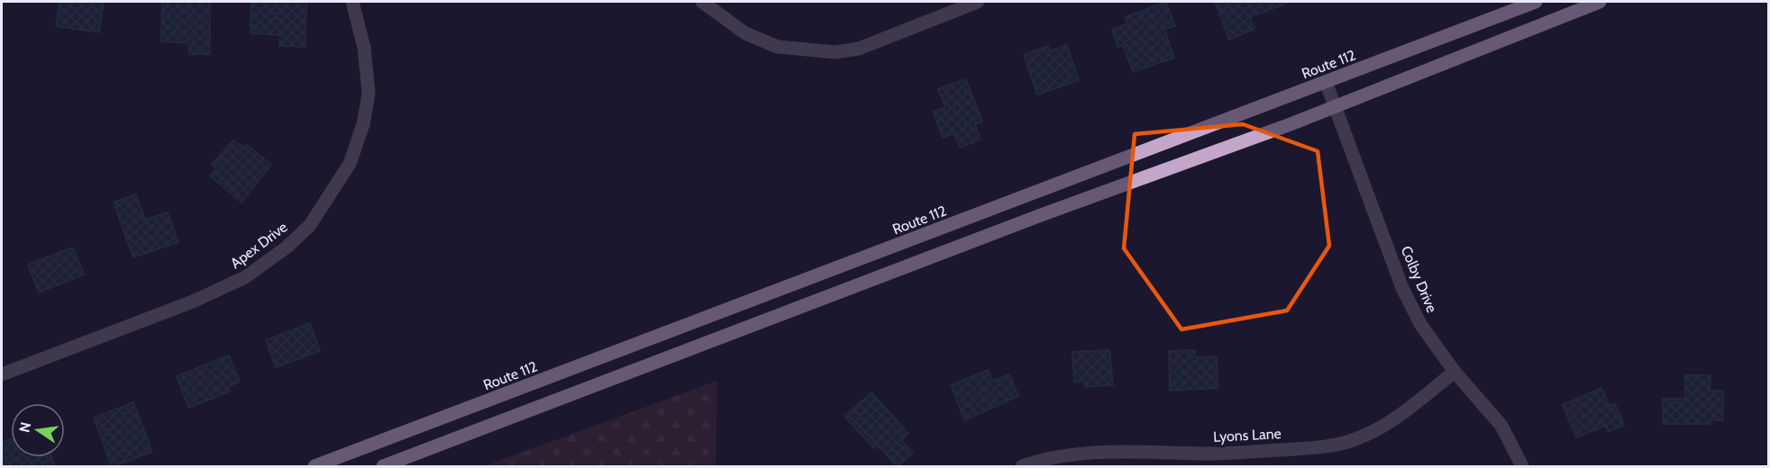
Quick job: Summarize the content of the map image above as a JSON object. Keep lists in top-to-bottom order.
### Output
{
  "streets": {
    "main road": ["Route 112"],
    "street": ["Apex Drive", "Colby Drive", "Lyons Lane"]
  },
  "crossings": [
    ["Route 112", "Colby Drive"],
    ["Colby Drive", "Lyons Lane"]
  ],
  "north": "left"
}
